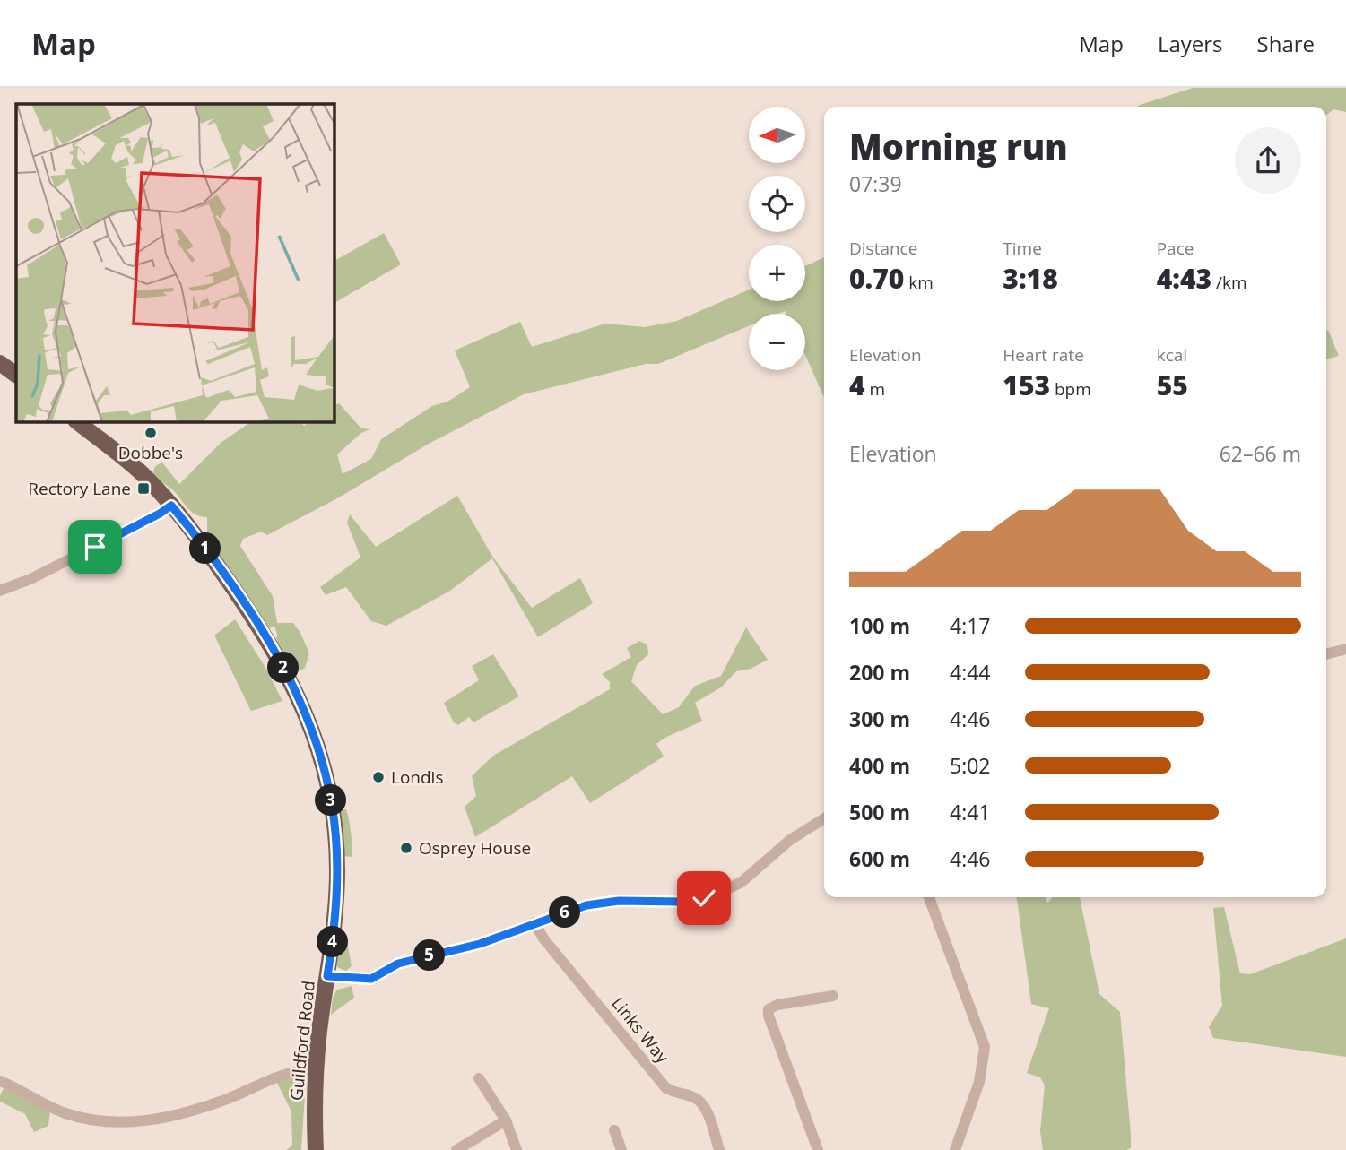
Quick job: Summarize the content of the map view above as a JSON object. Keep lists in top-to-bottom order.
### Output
{
  "streets": {
    "main road": ["Guildford Road"],
    "street": ["Links Way"]
  },
  "places": {
    "other": ["Dobbe's", "Londis", "Osprey House"],
    "transit": ["Rectory Lane"]
  },
  "north": "left",
  "page": {
    "header": "Map",
    "nav": ["Map", "Layers", "Share"],
    "map_buttons": ["+", "−"],
    "heading": ["Morning run", "07:39"],
    "stats": [
      ["Distance", "0.70 km"],
      ["Time", "3:18"],
      ["Pace", "4:43 /km"],
      ["Elevation", "4 m"],
      ["Heart rate", "153 bpm"],
      ["kcal", "55"]
    ],
    "chart": ["Elevation", "62–66 m"],
    "pins": [
      "1",
      "2",
      "3",
      "6",
      "4",
      "5"
    ],
    "list": [
      {
        "name": "100 m",
        "note": "4:17"
      },
      {
        "name": "200 m",
        "note": "4:44"
      },
      {
        "name": "300 m",
        "note": "4:46"
      },
      {
        "name": "400 m",
        "note": "5:02"
      },
      {
        "name": "500 m",
        "note": "4:41"
      },
      {
        "name": "600 m",
        "note": "4:46"
      }
    ]
  }
}
